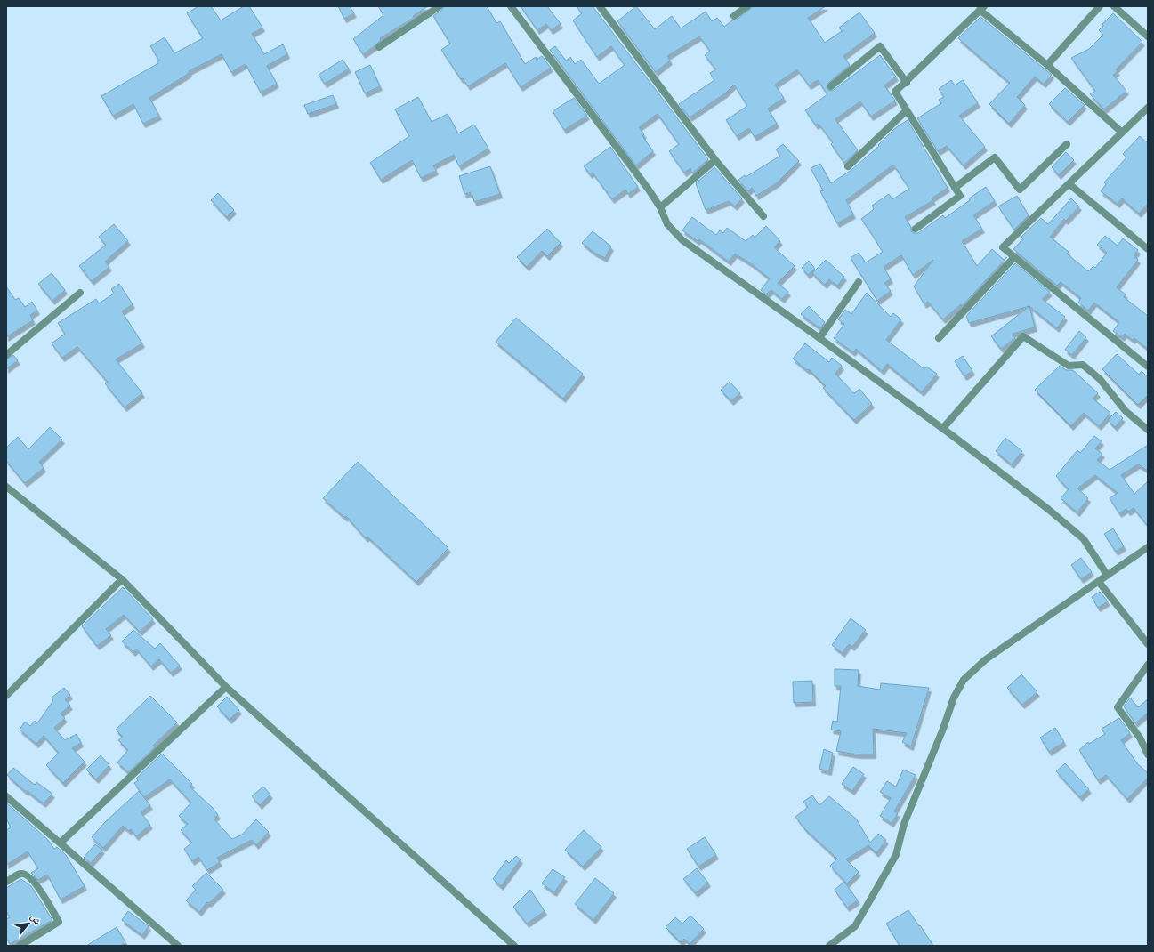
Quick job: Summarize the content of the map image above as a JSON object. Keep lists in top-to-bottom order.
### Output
{
  "north": "top right"
}
